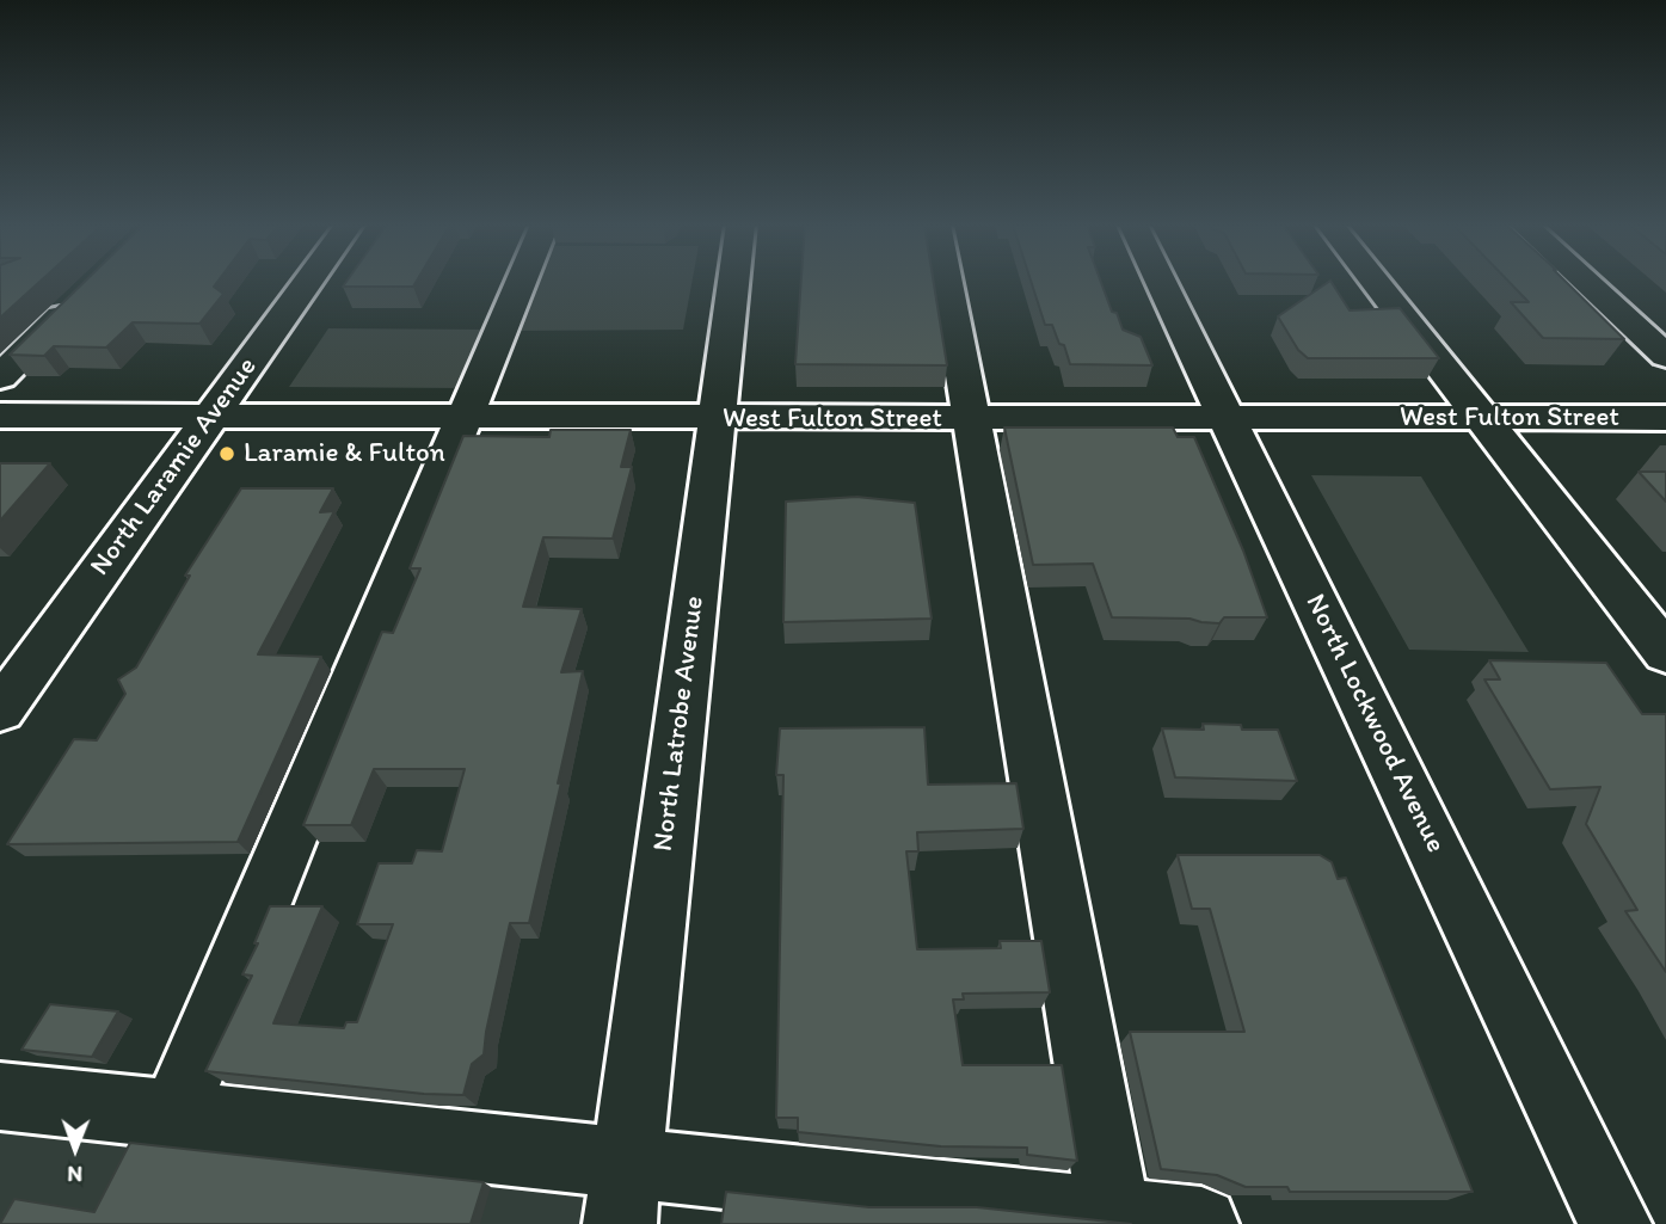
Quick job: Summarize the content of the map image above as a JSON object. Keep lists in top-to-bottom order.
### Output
{
  "streets": {
    "street": [
      "West Fulton Street",
      "North Laramie Avenue",
      "North Latrobe Avenue",
      "North Lockwood Avenue"
    ]
  },
  "crossings": [
    ["West Fulton Street", "North Laramie Avenue"],
    ["West Fulton Street", "North Latrobe Avenue"],
    ["West Fulton Street", "North Lockwood Avenue"]
  ],
  "places": ["Laramie & Fulton"],
  "north": "bottom"
}
